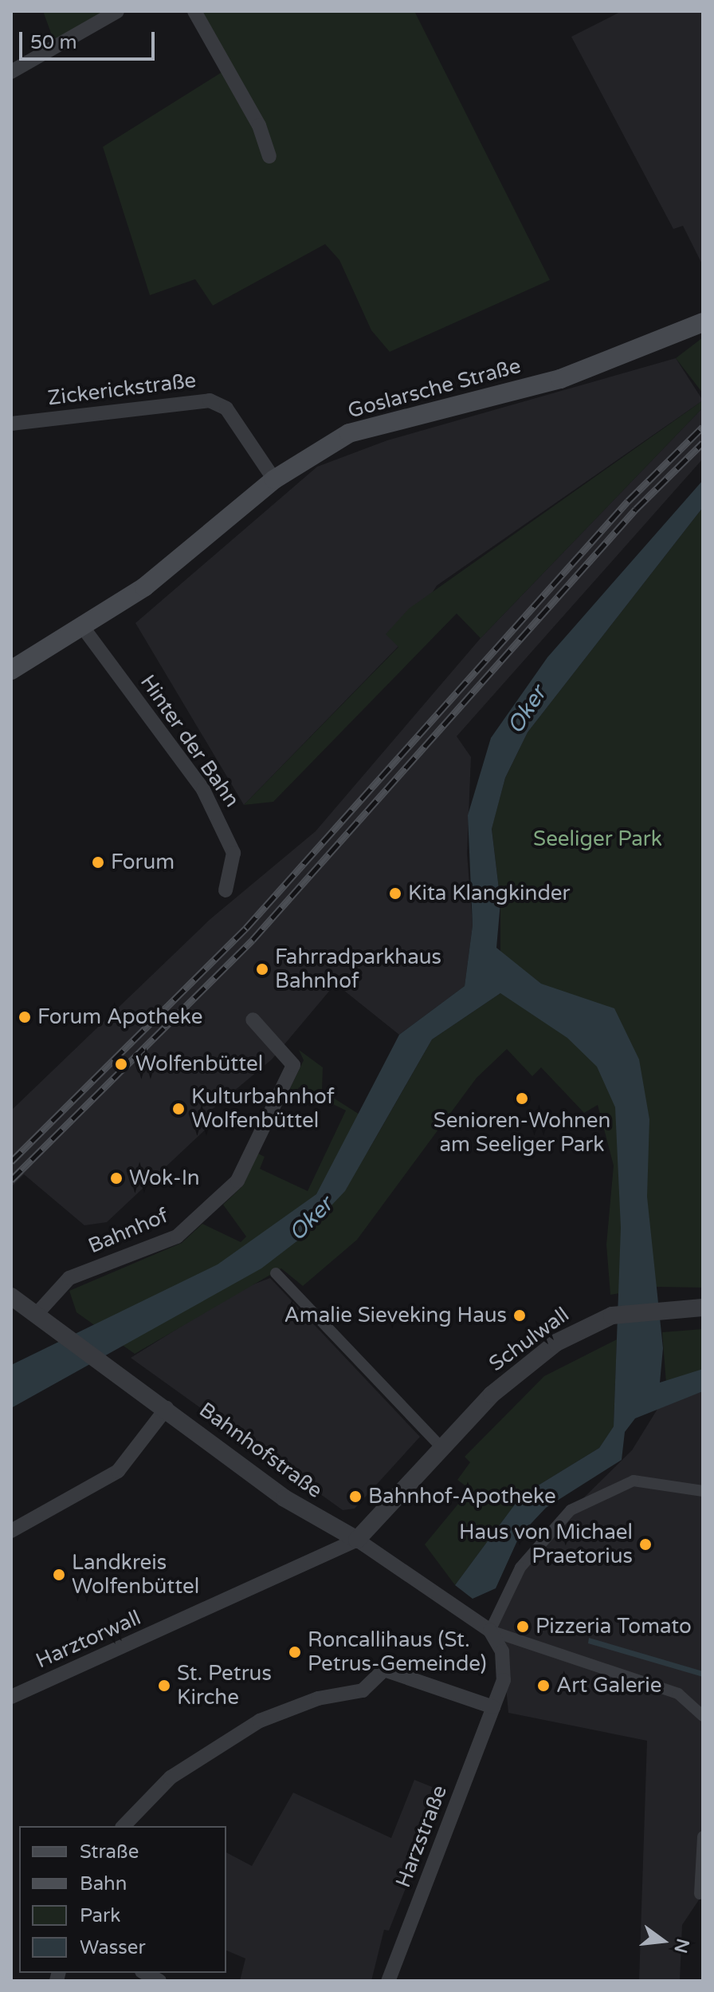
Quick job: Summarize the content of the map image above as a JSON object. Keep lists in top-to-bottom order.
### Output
{
  "streets": {
    "main road": ["Goslarsche Straße"],
    "street": [
      "Zickerickstraße",
      "Hinter der Bahn",
      "Bahnhof",
      "Schulwall",
      "Bahnhofstraße",
      "Harztorwall",
      "Harzstraße"
    ]
  },
  "crossings": [
    ["Goslarsche Straße", "Zickerickstraße"],
    ["Goslarsche Straße", "Hinter der Bahn"],
    ["Bahnhof", "Bahnhofstraße"],
    ["Schulwall", "Bahnhofstraße"],
    ["Schulwall", "Harztorwall"],
    ["Bahnhofstraße", "Harztorwall"],
    ["Bahnhofstraße", "Harzstraße"]
  ],
  "water": ["Oker"],
  "parks": ["Seeliger Park"],
  "places": [
    "Forum",
    "Kita Klangkinder",
    "Fahrradparkhaus Bahnhof",
    "Forum Apotheke",
    "Wolfenbüttel",
    "Senioren-Wohnen am Seeliger Park",
    "Kulturbahnhof Wolfenbüttel",
    "Wok-In",
    "Amalie Sieveking Haus",
    "Bahnhof-Apotheke",
    "Haus von Michael Praetorius",
    "Landkreis Wolfenbüttel",
    "Pizzeria Tomato",
    "Roncallihaus (St. Petrus-Gemeinde)",
    "St. Petrus Kirche",
    "Art Galerie"
  ],
  "legend": [
    "Straße",
    "Bahn",
    "Park",
    "Wasser"
  ],
  "scale_bar": "50 m",
  "north": "right"
}
